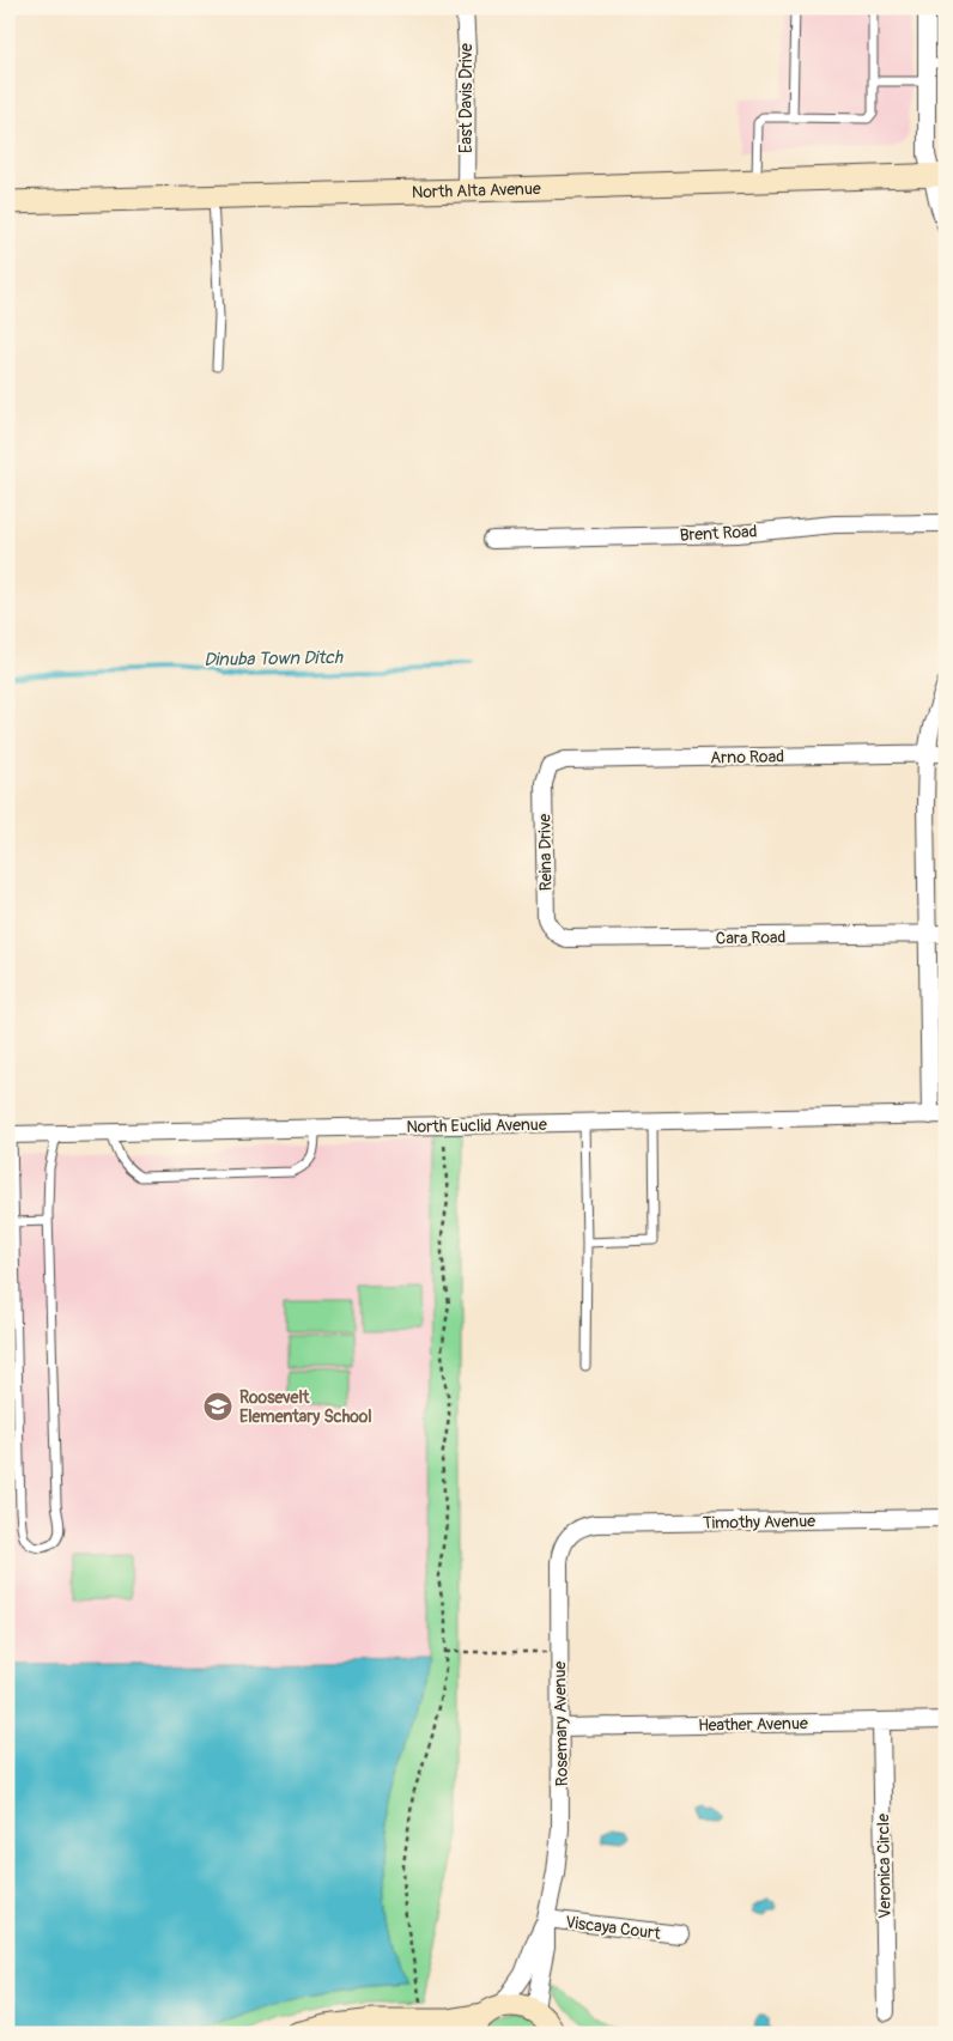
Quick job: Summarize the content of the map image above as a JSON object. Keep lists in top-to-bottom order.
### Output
{
  "streets": {
    "main road": ["North Alta Avenue"],
    "street": [
      "East Davis Drive",
      "Brent Road",
      "Arno Road",
      "Reina Drive",
      "Cara Road",
      "North Euclid Avenue",
      "Timothy Avenue",
      "Rosemary Avenue",
      "Heather Avenue",
      "Veronica Circle",
      "Viscaya Court"
    ]
  },
  "crossings": [
    ["East Davis Drive", "North Alta Avenue"],
    ["Arno Road", "Reina Drive"],
    ["Reina Drive", "Cara Road"],
    ["Timothy Avenue", "Rosemary Avenue"],
    ["Rosemary Avenue", "Heather Avenue"],
    ["Rosemary Avenue", "Viscaya Court"],
    ["Heather Avenue", "Veronica Circle"]
  ],
  "water": ["Dinuba Town Ditch"],
  "places": {
    "school or university": ["Roosevelt Elementary School"]
  }
}
